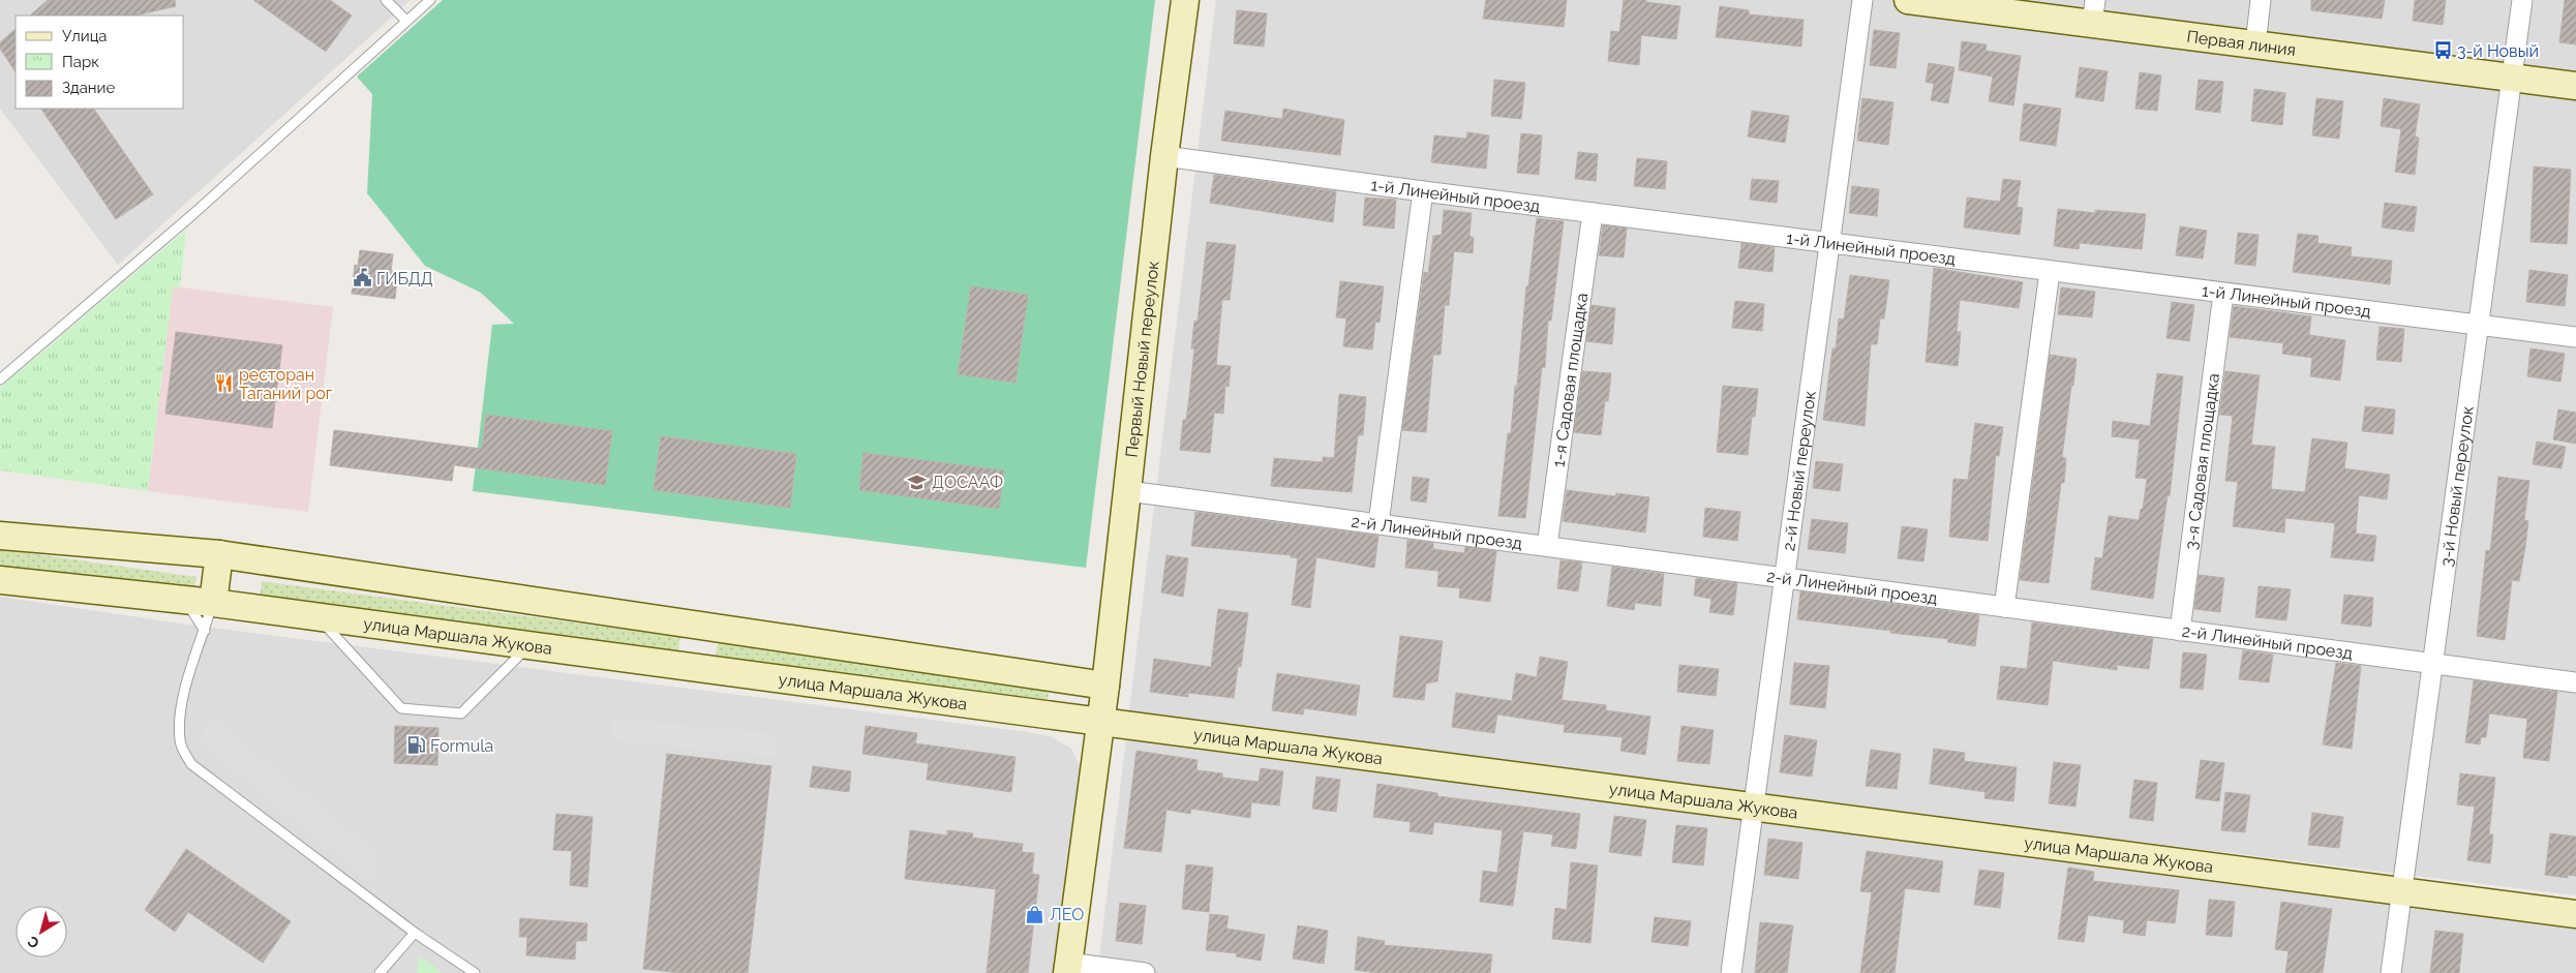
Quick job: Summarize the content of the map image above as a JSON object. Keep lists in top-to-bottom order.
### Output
{
  "streets": {
    "main road": ["Первая линия", "Первый Новый переулок", "улица Маршала Жукова"],
    "street": [
      "1-й Линейный проезд",
      "1-я Садовая площадка",
      "3-я Садовая площадка",
      "2-й Новый переулок",
      "3-й Новый переулок",
      "2-й Линейный проезд"
    ]
  },
  "crossings": [
    ["Первая линия", "3-й Новый переулок"],
    ["1-й Линейный проезд", "Первый Новый переулок"],
    ["1-й Линейный проезд", "1-я Садовая площадка"],
    ["1-й Линейный проезд", "3-я Садовая площадка"],
    ["1-й Линейный проезд", "2-й Новый переулок"],
    ["1-й Линейный проезд", "3-й Новый переулок"],
    ["Первый Новый переулок", "2-й Линейный проезд"],
    ["Первый Новый переулок", "улица Маршала Жукова"],
    ["1-я Садовая площадка", "2-й Линейный проезд"],
    ["3-я Садовая площадка", "2-й Линейный проезд"],
    ["2-й Новый переулок", "2-й Линейный проезд"],
    ["2-й Новый переулок", "улица Маршала Жукова"],
    ["3-й Новый переулок", "2-й Линейный проезд"],
    ["3-й Новый переулок", "улица Маршала Жукова"]
  ],
  "places": {
    "bus stop": ["3-й Новый"],
    "public building": ["ГИБДД"],
    "restaurant": ["ресторан Таганий рог"],
    "school or university": ["ДОСААФ"],
    "fuel station": ["Formula"],
    "shop": ["ЛЕО"]
  },
  "legend": ["Улица", "Парк", "Здание"],
  "north": "bottom left"
}
